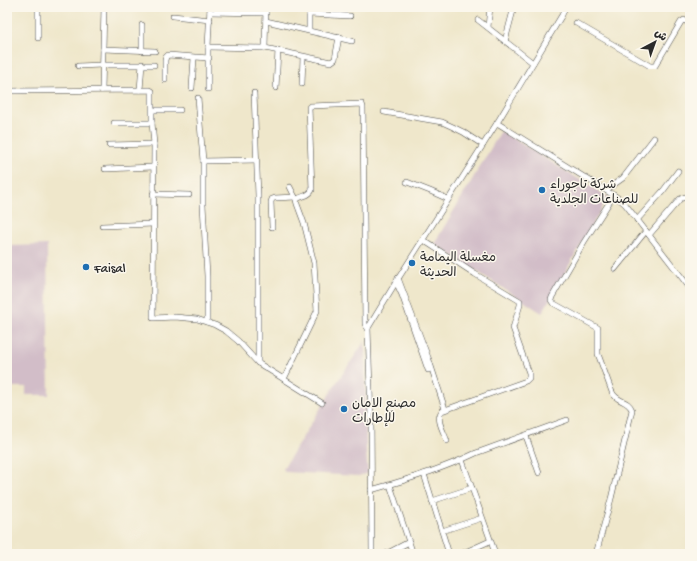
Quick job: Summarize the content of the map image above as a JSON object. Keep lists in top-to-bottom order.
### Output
{
  "places": [
    "شركة تاجوراء للصناعات الجلدية",
    "مغسلة اليمامة الحديثة",
    "Faisal",
    "مصنع الامان للإطارات"
  ],
  "north": "top right"
}
